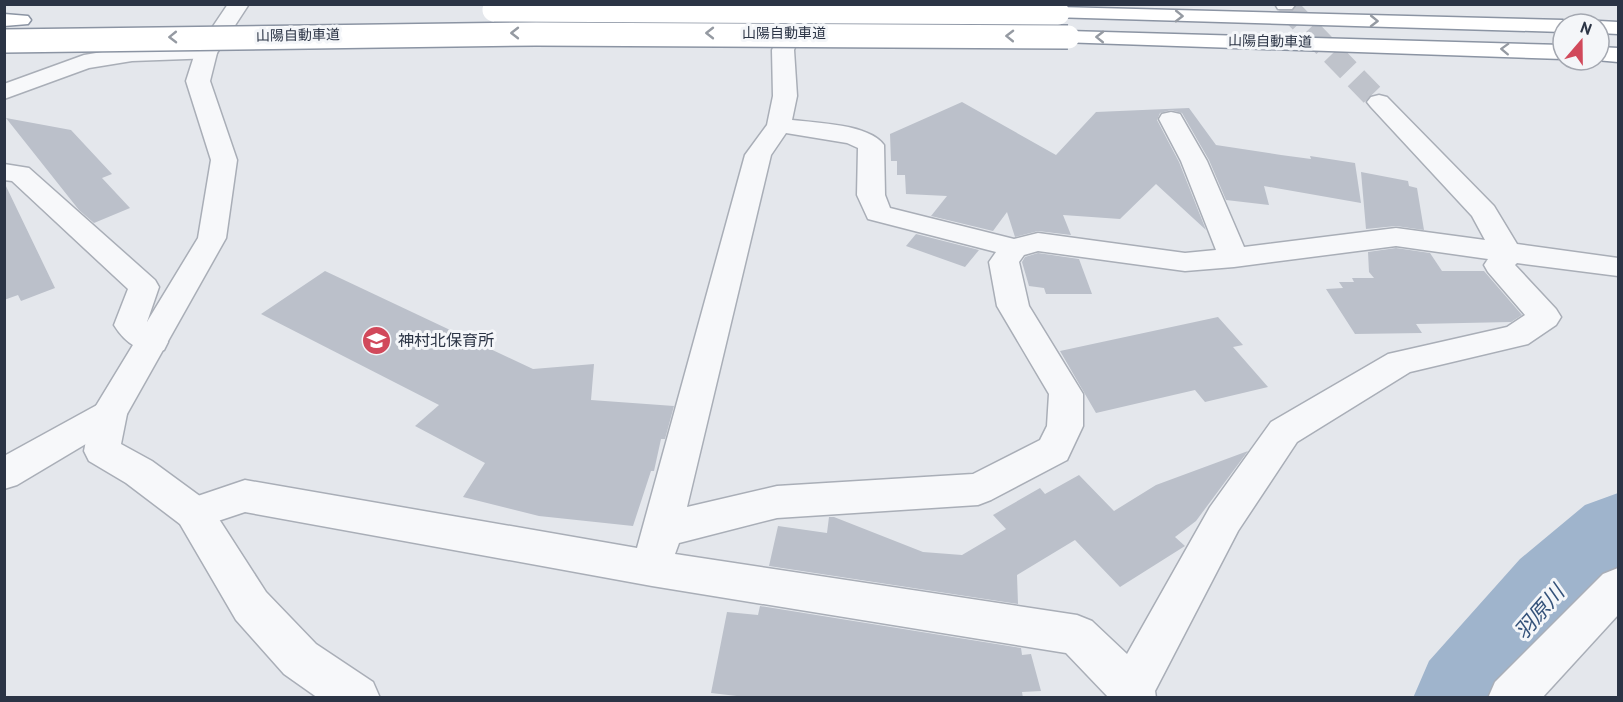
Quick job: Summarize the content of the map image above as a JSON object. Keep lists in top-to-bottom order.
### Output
{
  "streets": {
    "highway": ["山陽自動車道"]
  },
  "water": ["羽原川"],
  "places": {
    "school or university": ["神村北保育所"]
  },
  "north": "top"
}
